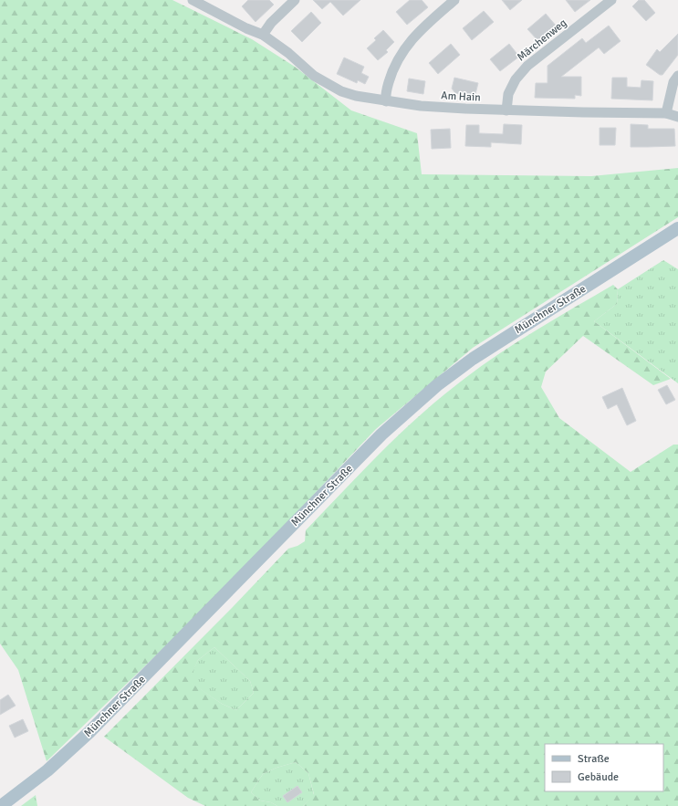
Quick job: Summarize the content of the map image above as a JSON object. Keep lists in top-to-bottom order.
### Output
{
  "streets": {
    "main road": ["Münchner Straße"],
    "street": ["Märchenweg", "Am Hain"]
  },
  "crossings": [
    ["Märchenweg", "Am Hain"]
  ],
  "legend": ["Straße", "Gebäude"]
}
